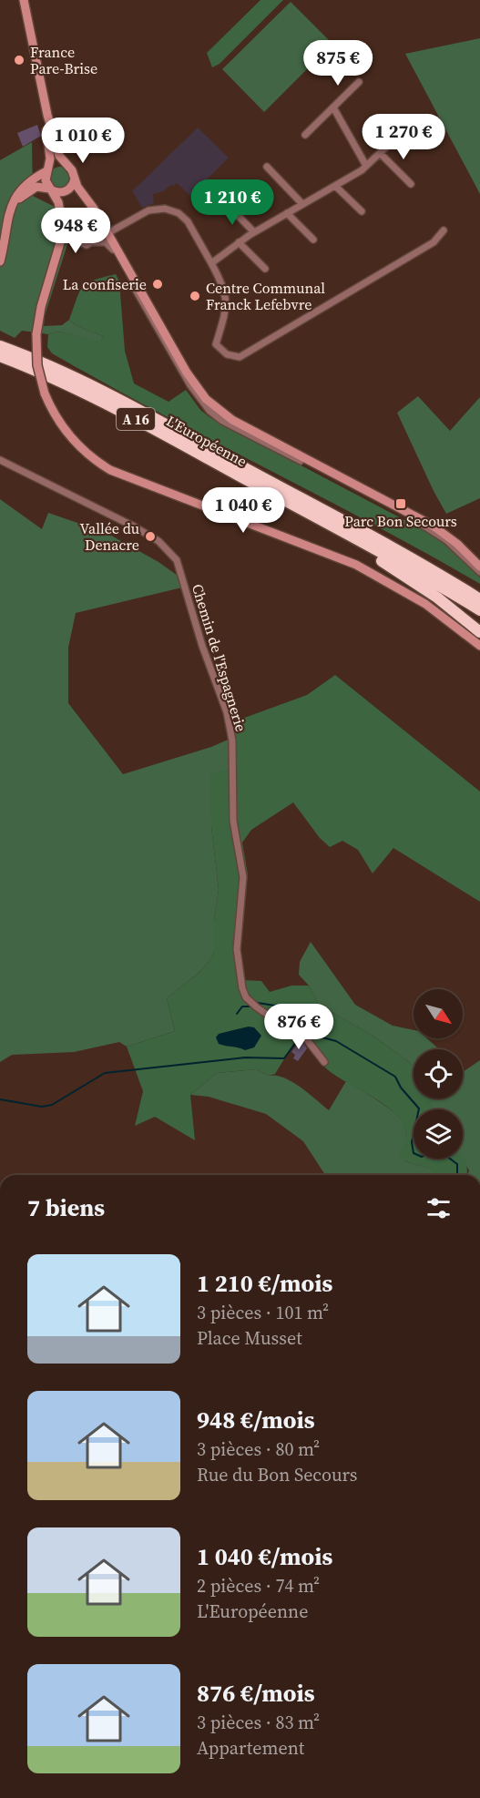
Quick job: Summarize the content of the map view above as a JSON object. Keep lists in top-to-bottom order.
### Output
{
  "streets": {
    "highway": ["A 16", "L'Européenne"],
    "street": ["Chemin de l'Espagnerie"]
  },
  "places": {
    "other": [
      "France Pare-Brise",
      "La confiserie",
      "Centre Communal Franck Lefebvre",
      "Vallée du Denacre"
    ],
    "transit": ["Parc Bon Secours"]
  },
  "north": "bottom right",
  "page": {
    "price": [
      "875 €",
      "1 270 €",
      "1 010 €",
      "1 210 €",
      "948 €",
      "1 040 €",
      "876 €"
    ],
    "heading": "7 biens",
    "list": [
      {
        "name": "1 210 €/mois",
        "note": "3 pièces · 101 m² · Place Musset"
      },
      {
        "name": "948 €/mois",
        "note": "3 pièces · 80 m² · Rue du Bon Secours"
      },
      {
        "name": "1 040 €/mois",
        "note": "2 pièces · 74 m² · L'Européenne"
      },
      {
        "name": "876 €/mois",
        "note": "3 pièces · 83 m² · Appartement"
      }
    ]
  }
}
